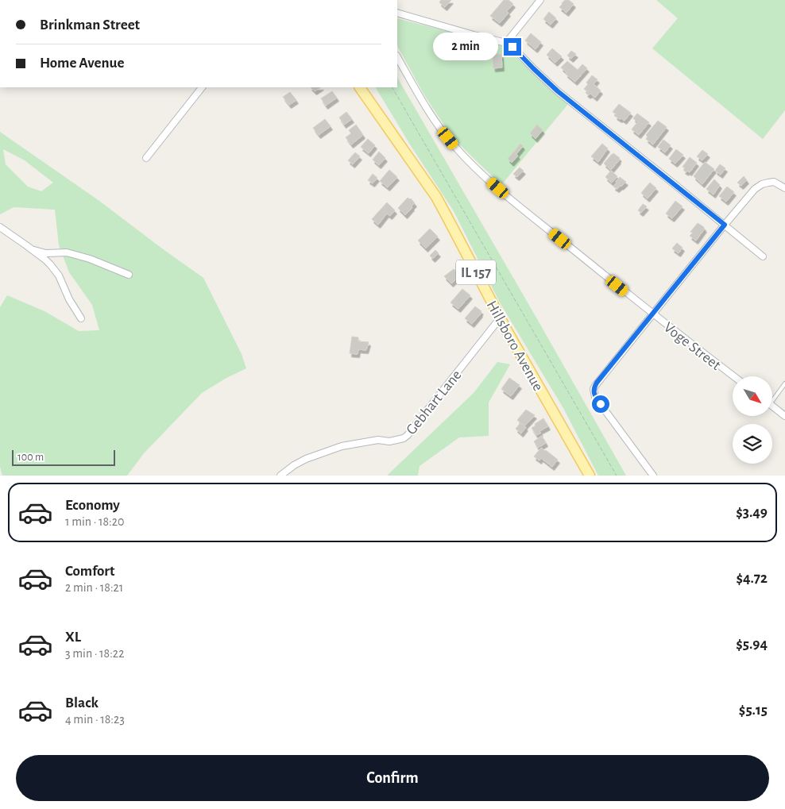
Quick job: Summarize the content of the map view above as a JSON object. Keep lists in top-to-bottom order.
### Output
{
  "streets": {
    "main road": ["IL 157", "Hillsboro Avenue"],
    "street": ["Voge Street", "Gebhart Lane"]
  },
  "crossings": [
    ["Hillsboro Avenue", "Gebhart Lane"]
  ],
  "scale_bar": "100 m",
  "north": "bottom right",
  "page": {
    "banner": ["Brinkman Street", "Home Avenue"],
    "bubble": "2 min",
    "scale": "100 m",
    "list": [
      {
        "name": "Economy",
        "note": "1 min · 18:20",
        "value": "$3.49"
      },
      {
        "name": "Comfort",
        "note": "2 min · 18:21",
        "value": "$4.72"
      },
      {
        "name": "XL",
        "note": "3 min · 18:22",
        "value": "$5.94"
      },
      {
        "name": "Black",
        "note": "4 min · 18:23",
        "value": "$5.15"
      }
    ],
    "buttons": "Confirm"
  }
}
